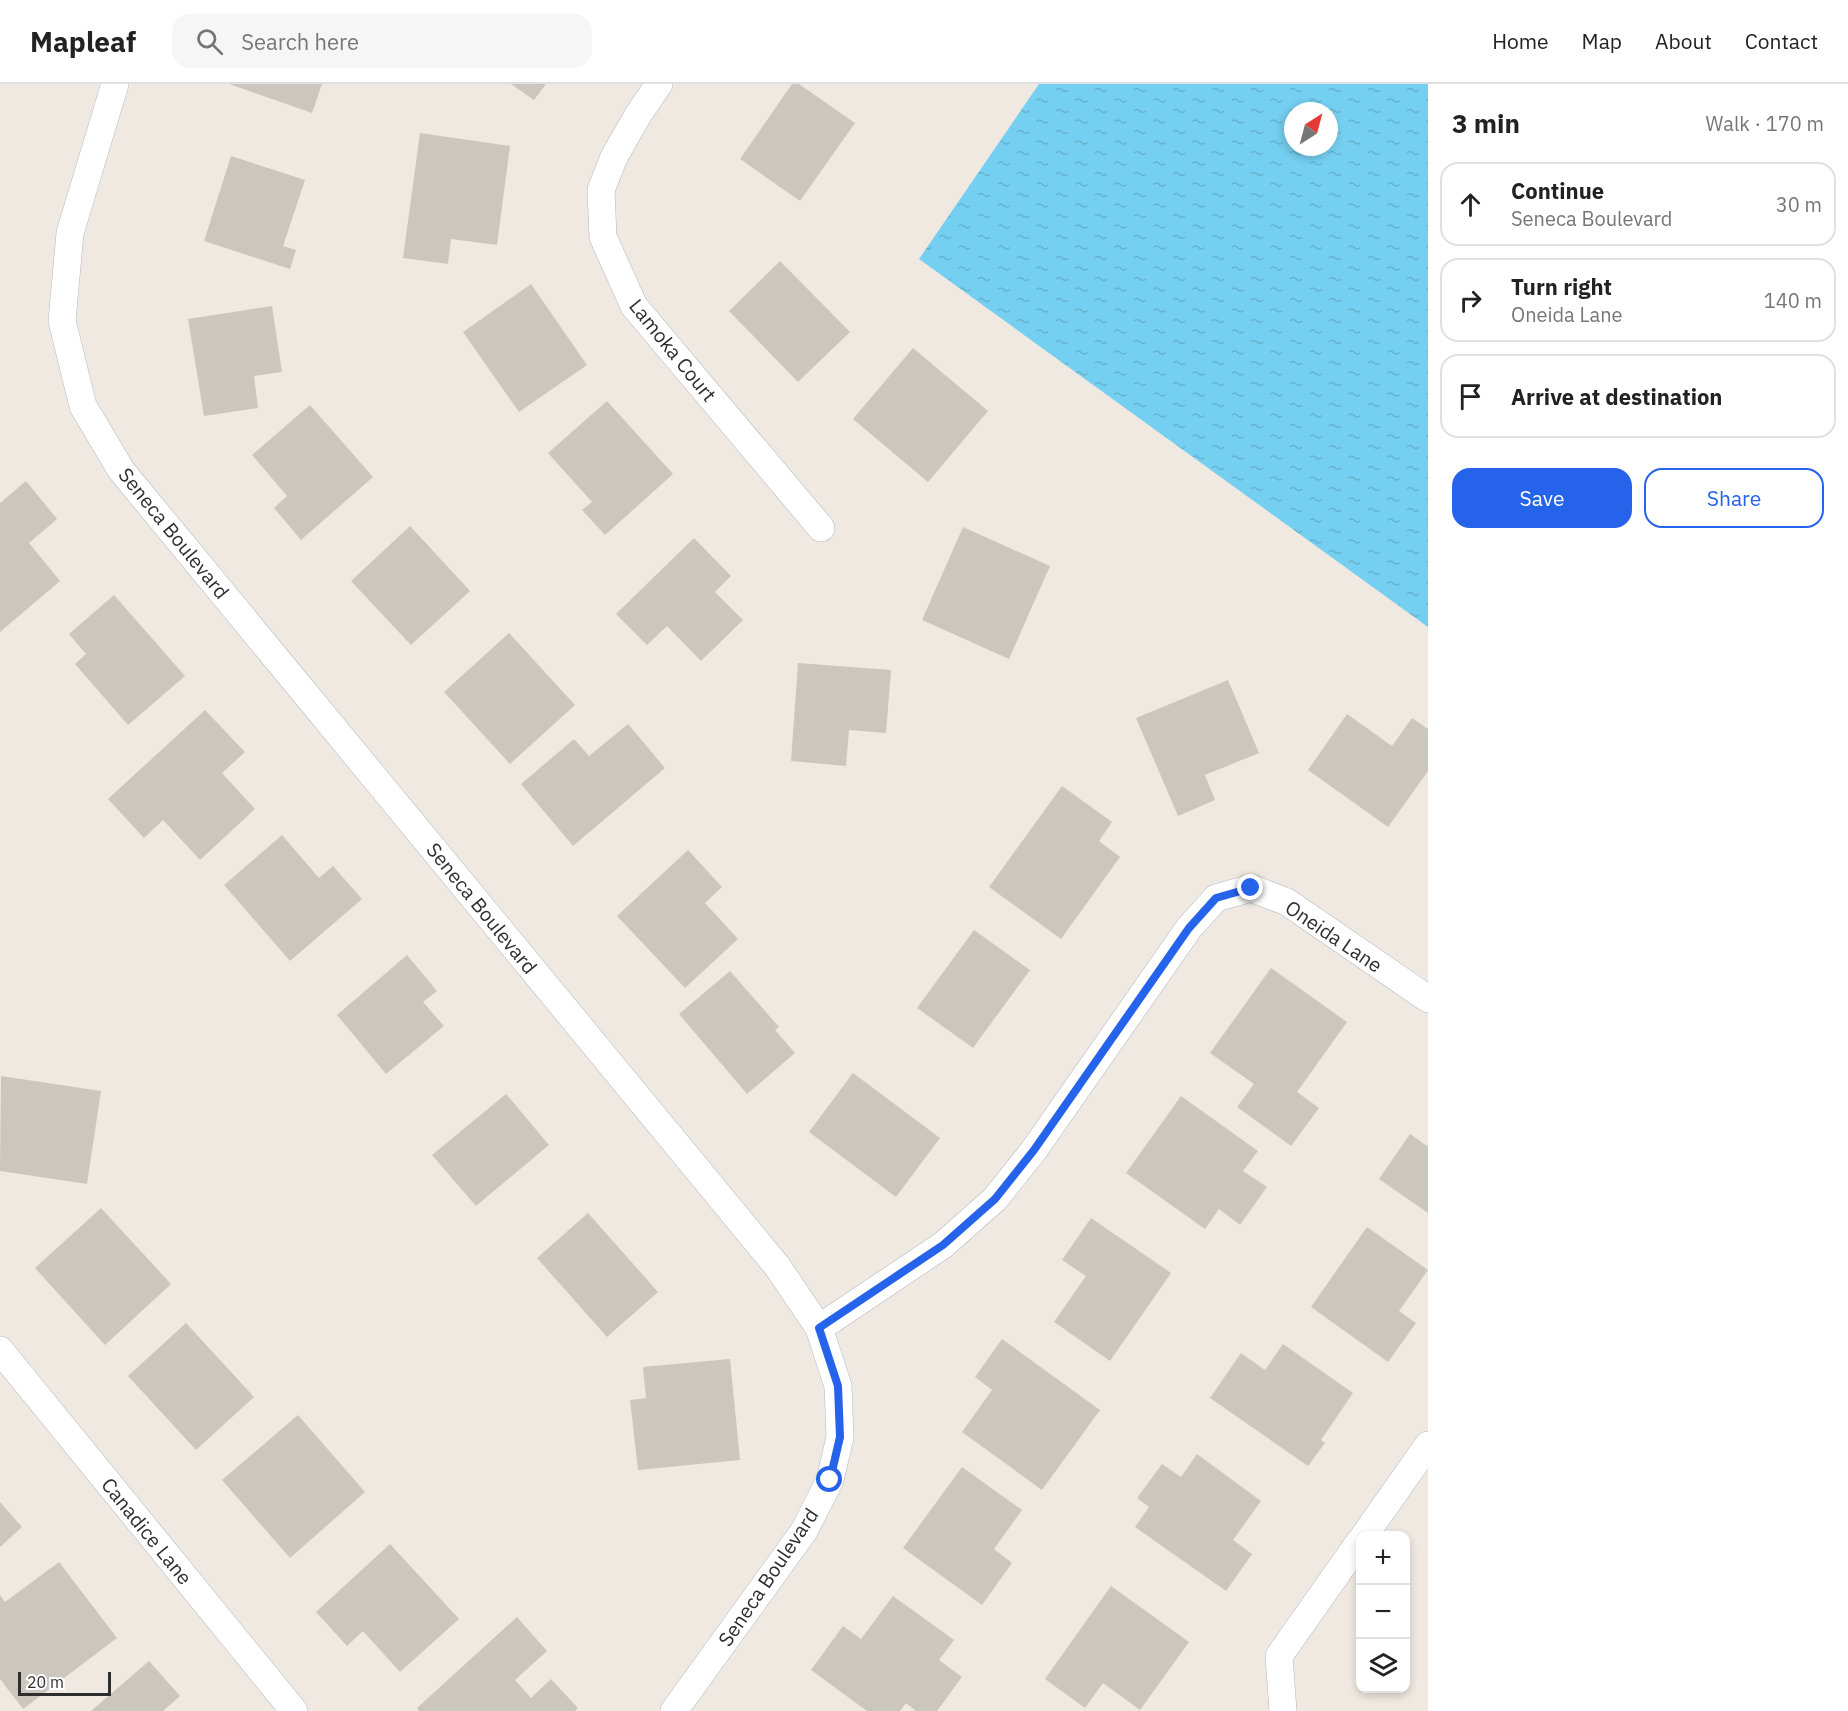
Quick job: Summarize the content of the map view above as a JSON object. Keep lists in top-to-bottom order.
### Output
{
  "streets": {
    "street": [
      "Lamoka Court",
      "Seneca Boulevard",
      "Oneida Lane",
      "Canadice Lane"
    ]
  },
  "crossings": [
    ["Seneca Boulevard", "Oneida Lane"]
  ],
  "scale_bar": "20 m",
  "north": "top right",
  "page": {
    "header": "Mapleaf",
    "search": "Search here",
    "nav": [
      "Home",
      "Map",
      "About",
      "Contact"
    ],
    "heading": ["3 min", "Walk · 170 m"],
    "list": [
      ["Continue", "Seneca Boulevard", "30 m"],
      ["Turn right", "Oneida Lane", "140 m"],
      "Arrive at destination"
    ],
    "buttons": ["Save", "Share"],
    "map_buttons": ["+", "−"],
    "scale": "20 m"
  }
}
